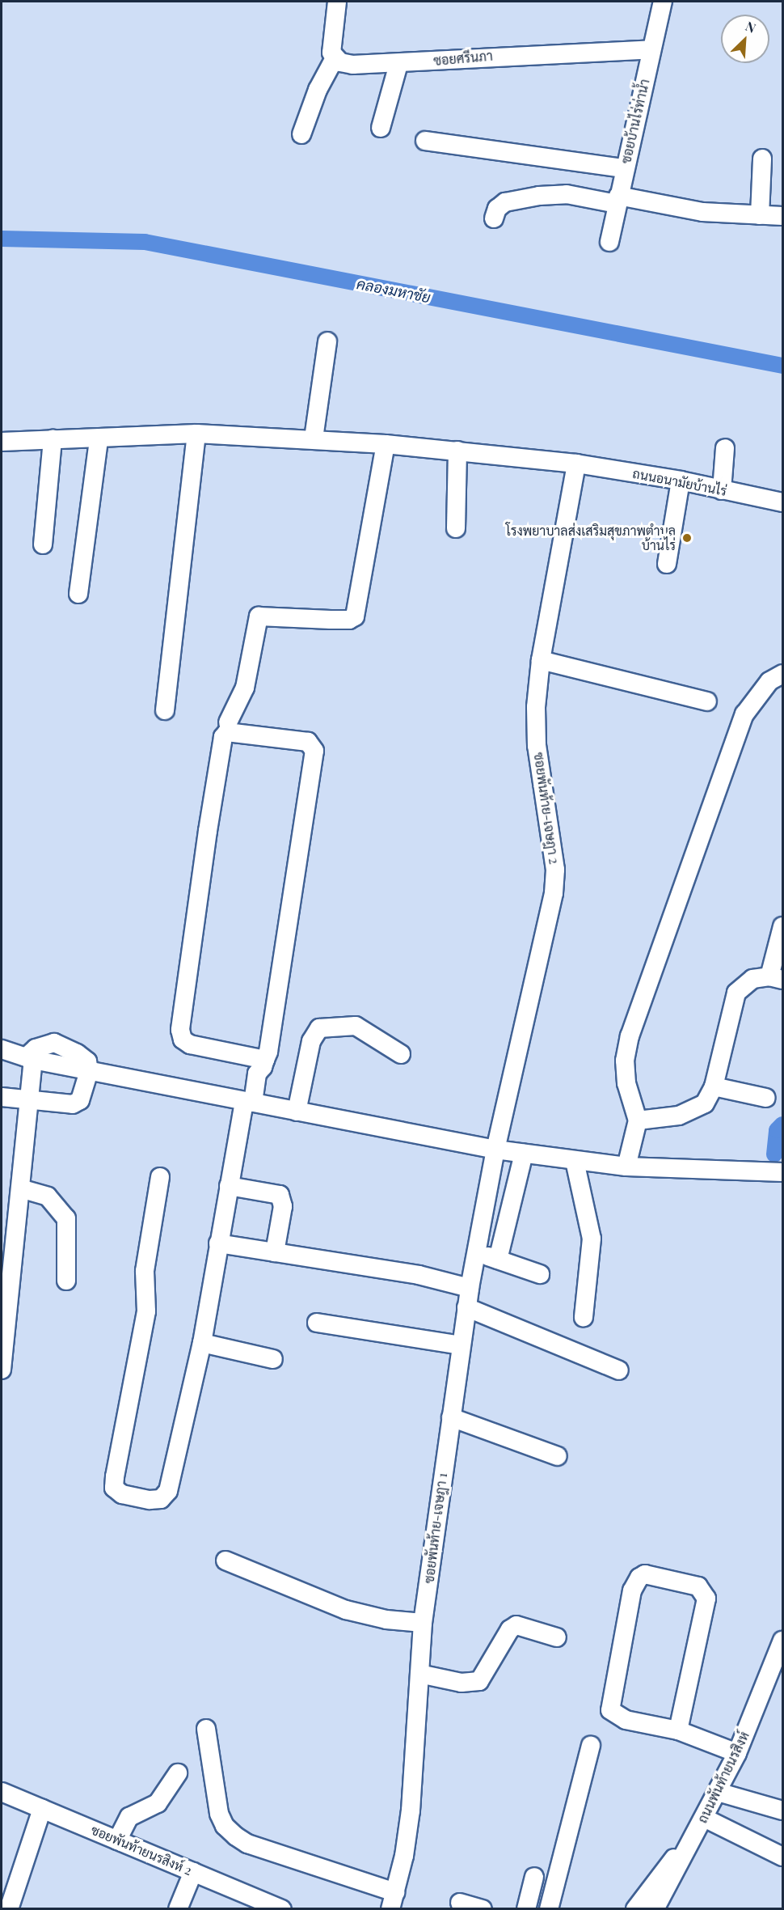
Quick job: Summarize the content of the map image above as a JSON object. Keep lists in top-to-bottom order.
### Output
{
  "streets": {
    "street": [
      "ซอยศรีนภา",
      "ซอยบ้านไร่ท่าน้ำ",
      "ถนนอนามัยบ้านไร่",
      "ซอยพันท้าย-เจษฎา 2",
      "ซอยพันท้าย-เจษฎา 1",
      "ถนนพันท้ายนรสิงห์",
      "ซอยพันท้ายนรสิงห์ 2"
    ]
  },
  "crossings": [
    ["ซอยศรีนภา", "ซอยบ้านไร่ท่าน้ำ"],
    ["ถนนอนามัยบ้านไร่", "ซอยพันท้าย-เจษฎา 2"],
    ["ซอยพันท้าย-เจษฎา 2", "ซอยพันท้าย-เจษฎา 1"]
  ],
  "water": ["คลองมหาชัย"],
  "places": ["โรงพยาบาลส่งเสริมสุขภาพตำบล บ้านไร่"],
  "north": "top right"
}
